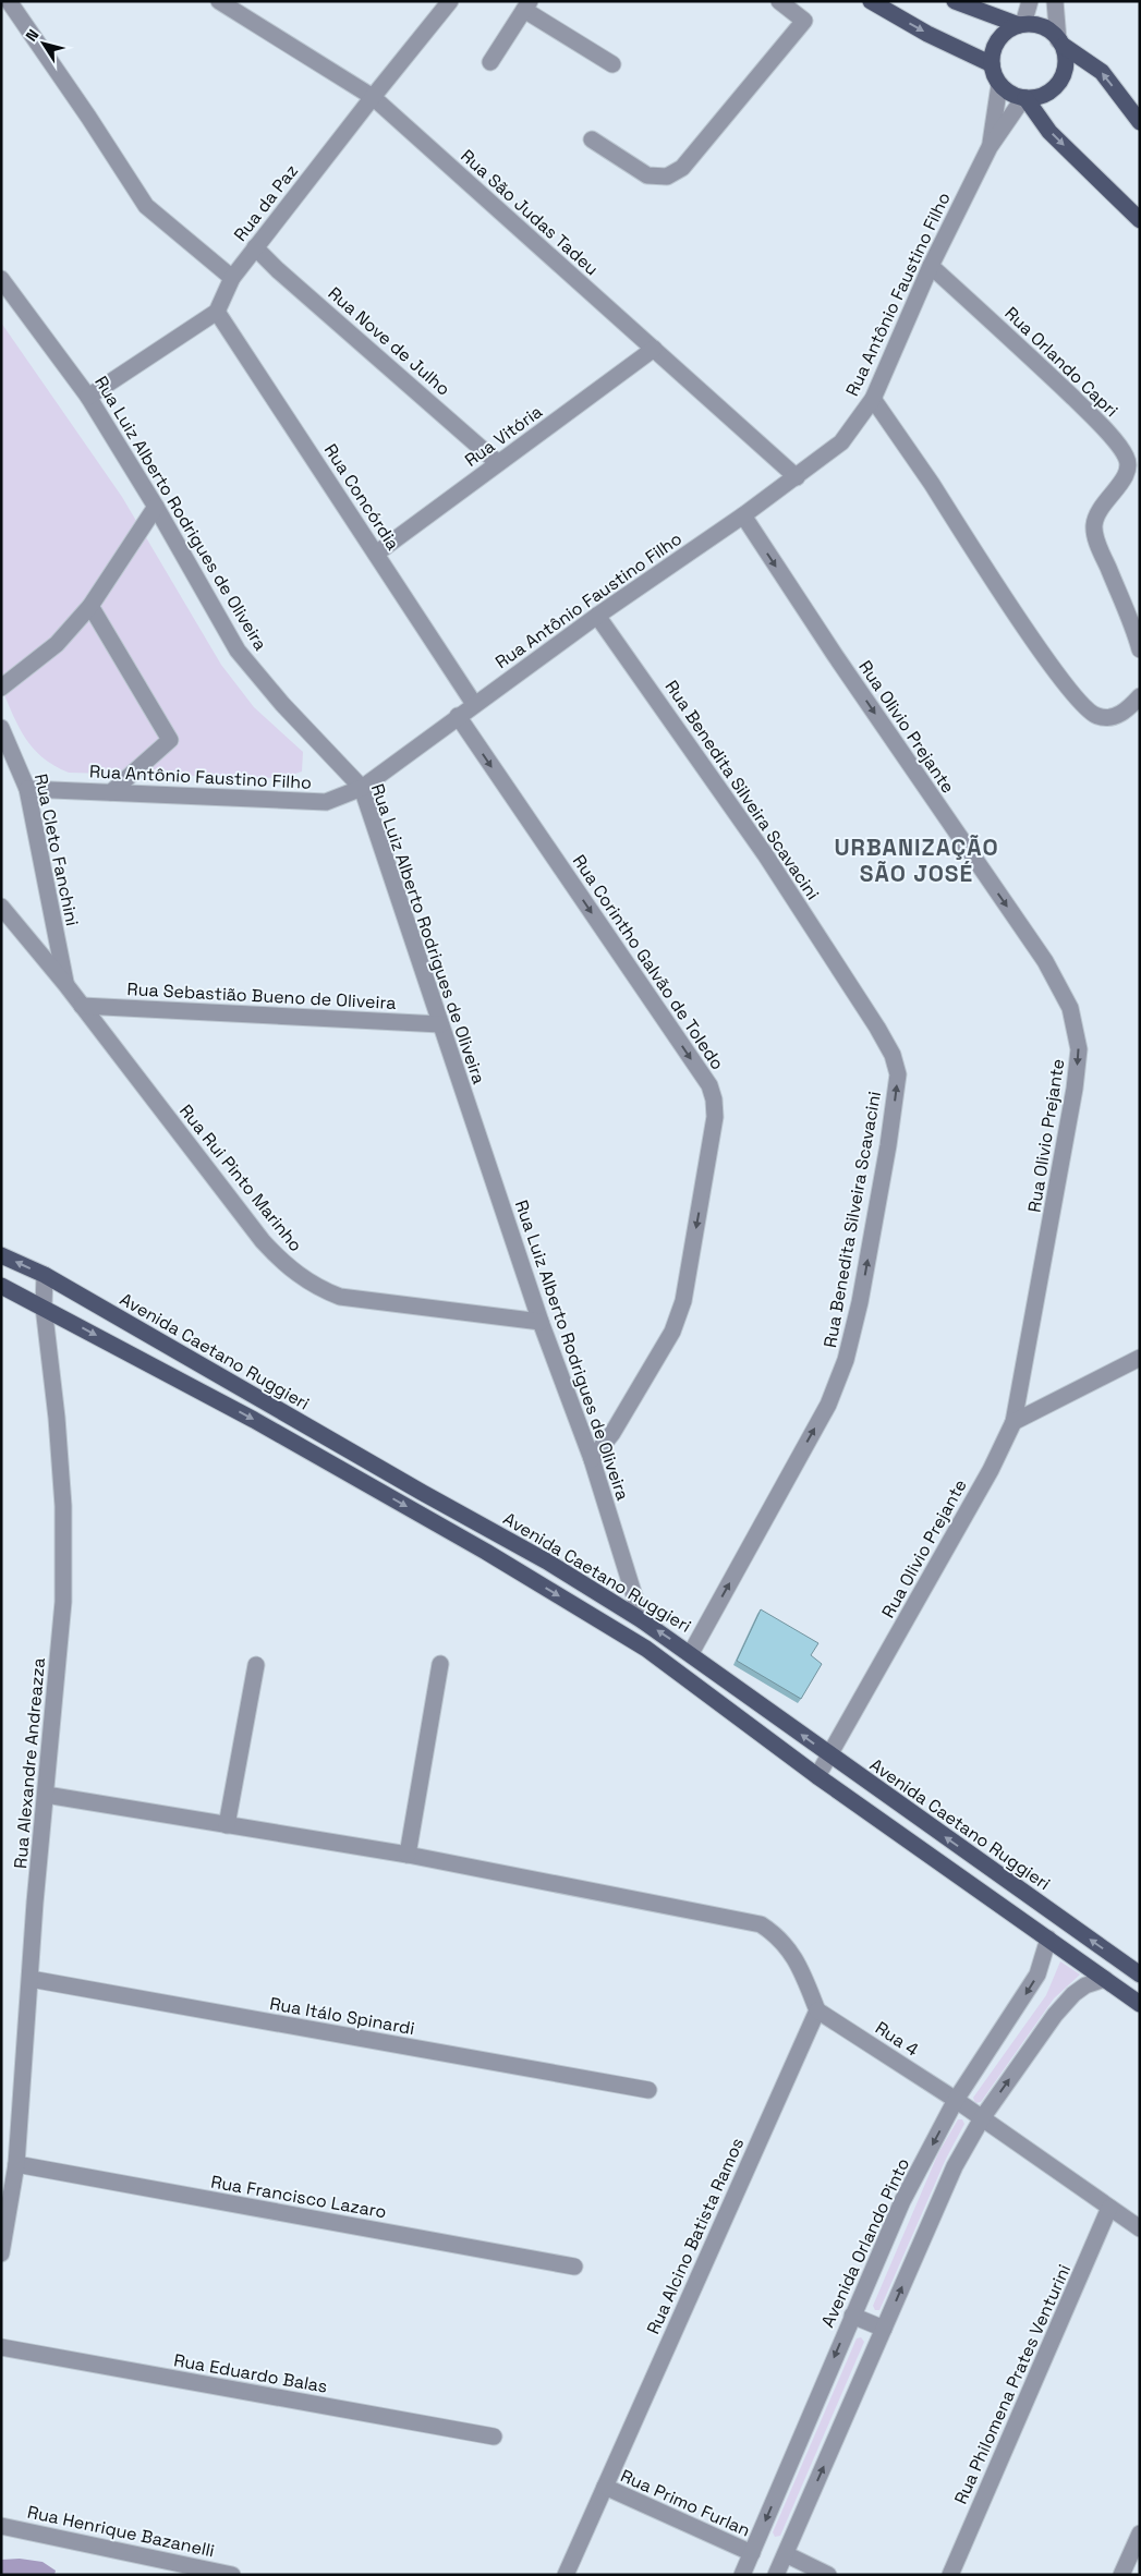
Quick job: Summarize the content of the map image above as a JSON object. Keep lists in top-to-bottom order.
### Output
{
  "streets": {
    "main road": ["Avenida Caetano Ruggieri"],
    "street": [
      "Rua da Paz",
      "Rua São Judas Tadeu",
      "Rua Antônio Faustino Filho",
      "Rua Nove de Julho",
      "Rua Orlando Capri",
      "Rua Vitória",
      "Rua Concórdia",
      "Rua Luiz Alberto Rodrigues de Oliveira",
      "Rua Olivio Prejante",
      "Rua Benedita Silveira Scavacini",
      "Rua Cleto Fanchini",
      "Rua Corintho Galvão de Toledo",
      "Rua Sebastião Bueno de Oliveira",
      "Rua Rui Pinto Marinho",
      "Rua Alexandre Andreazza",
      "Rua Itálo Spinardi",
      "Rua 4",
      "Rua Francisco Lazaro",
      "Rua Alcino Batista Ramos",
      "Avenida Orlando Pinto",
      "Rua Eduardo Balas",
      "Rua Philomena Prates Venturini",
      "Rua Primo Furlan",
      "Rua Henrique Bazanelli"
    ]
  },
  "crossings": [
    ["Rua da Paz", "Rua São Judas Tadeu"],
    ["Rua da Paz", "Rua Nove de Julho"],
    ["Rua da Paz", "Rua Concórdia"],
    ["Rua São Judas Tadeu", "Rua Antônio Faustino Filho"],
    ["Rua São Judas Tadeu", "Rua Vitória"],
    ["Rua Antônio Faustino Filho", "Rua Orlando Capri"],
    ["Rua Antônio Faustino Filho", "Rua Concórdia"],
    ["Rua Antônio Faustino Filho", "Rua Luiz Alberto Rodrigues de Oliveira"],
    ["Rua Antônio Faustino Filho", "Rua Olivio Prejante"],
    ["Rua Antônio Faustino Filho", "Rua Benedita Silveira Scavacini"],
    ["Rua Antônio Faustino Filho", "Rua Cleto Fanchini"],
    ["Rua Antônio Faustino Filho", "Rua Corintho Galvão de Toledo"],
    ["Rua Nove de Julho", "Rua Vitória"],
    ["Rua Vitória", "Rua Concórdia"],
    ["Rua Luiz Alberto Rodrigues de Oliveira", "Rua Corintho Galvão de Toledo"],
    ["Rua Luiz Alberto Rodrigues de Oliveira", "Rua Sebastião Bueno de Oliveira"],
    ["Rua Luiz Alberto Rodrigues de Oliveira", "Rua Rui Pinto Marinho"],
    ["Rua Luiz Alberto Rodrigues de Oliveira", "Avenida Caetano Ruggieri"],
    ["Rua Olivio Prejante", "Avenida Caetano Ruggieri"],
    ["Rua Benedita Silveira Scavacini", "Avenida Caetano Ruggieri"],
    ["Rua Cleto Fanchini", "Rua Rui Pinto Marinho"],
    ["Rua Sebastião Bueno de Oliveira", "Rua Rui Pinto Marinho"],
    ["Avenida Caetano Ruggieri", "Rua Alexandre Andreazza"],
    ["Rua Alexandre Andreazza", "Rua Itálo Spinardi"],
    ["Rua Alexandre Andreazza", "Rua Francisco Lazaro"],
    ["Rua 4", "Rua Alcino Batista Ramos"],
    ["Rua 4", "Avenida Orlando Pinto"],
    ["Rua 4", "Rua Philomena Prates Venturini"],
    ["Rua Alcino Batista Ramos", "Rua Primo Furlan"],
    ["Avenida Orlando Pinto", "Rua Primo Furlan"]
  ],
  "one_way": ["Rua Olivio Prejante", "Rua Benedita Silveira Scavacini", "Rua Corintho Galvão de Toledo"],
  "districts": ["URBANIZAÇÃO SÃO JOSÉ"],
  "north": "top left"
}
